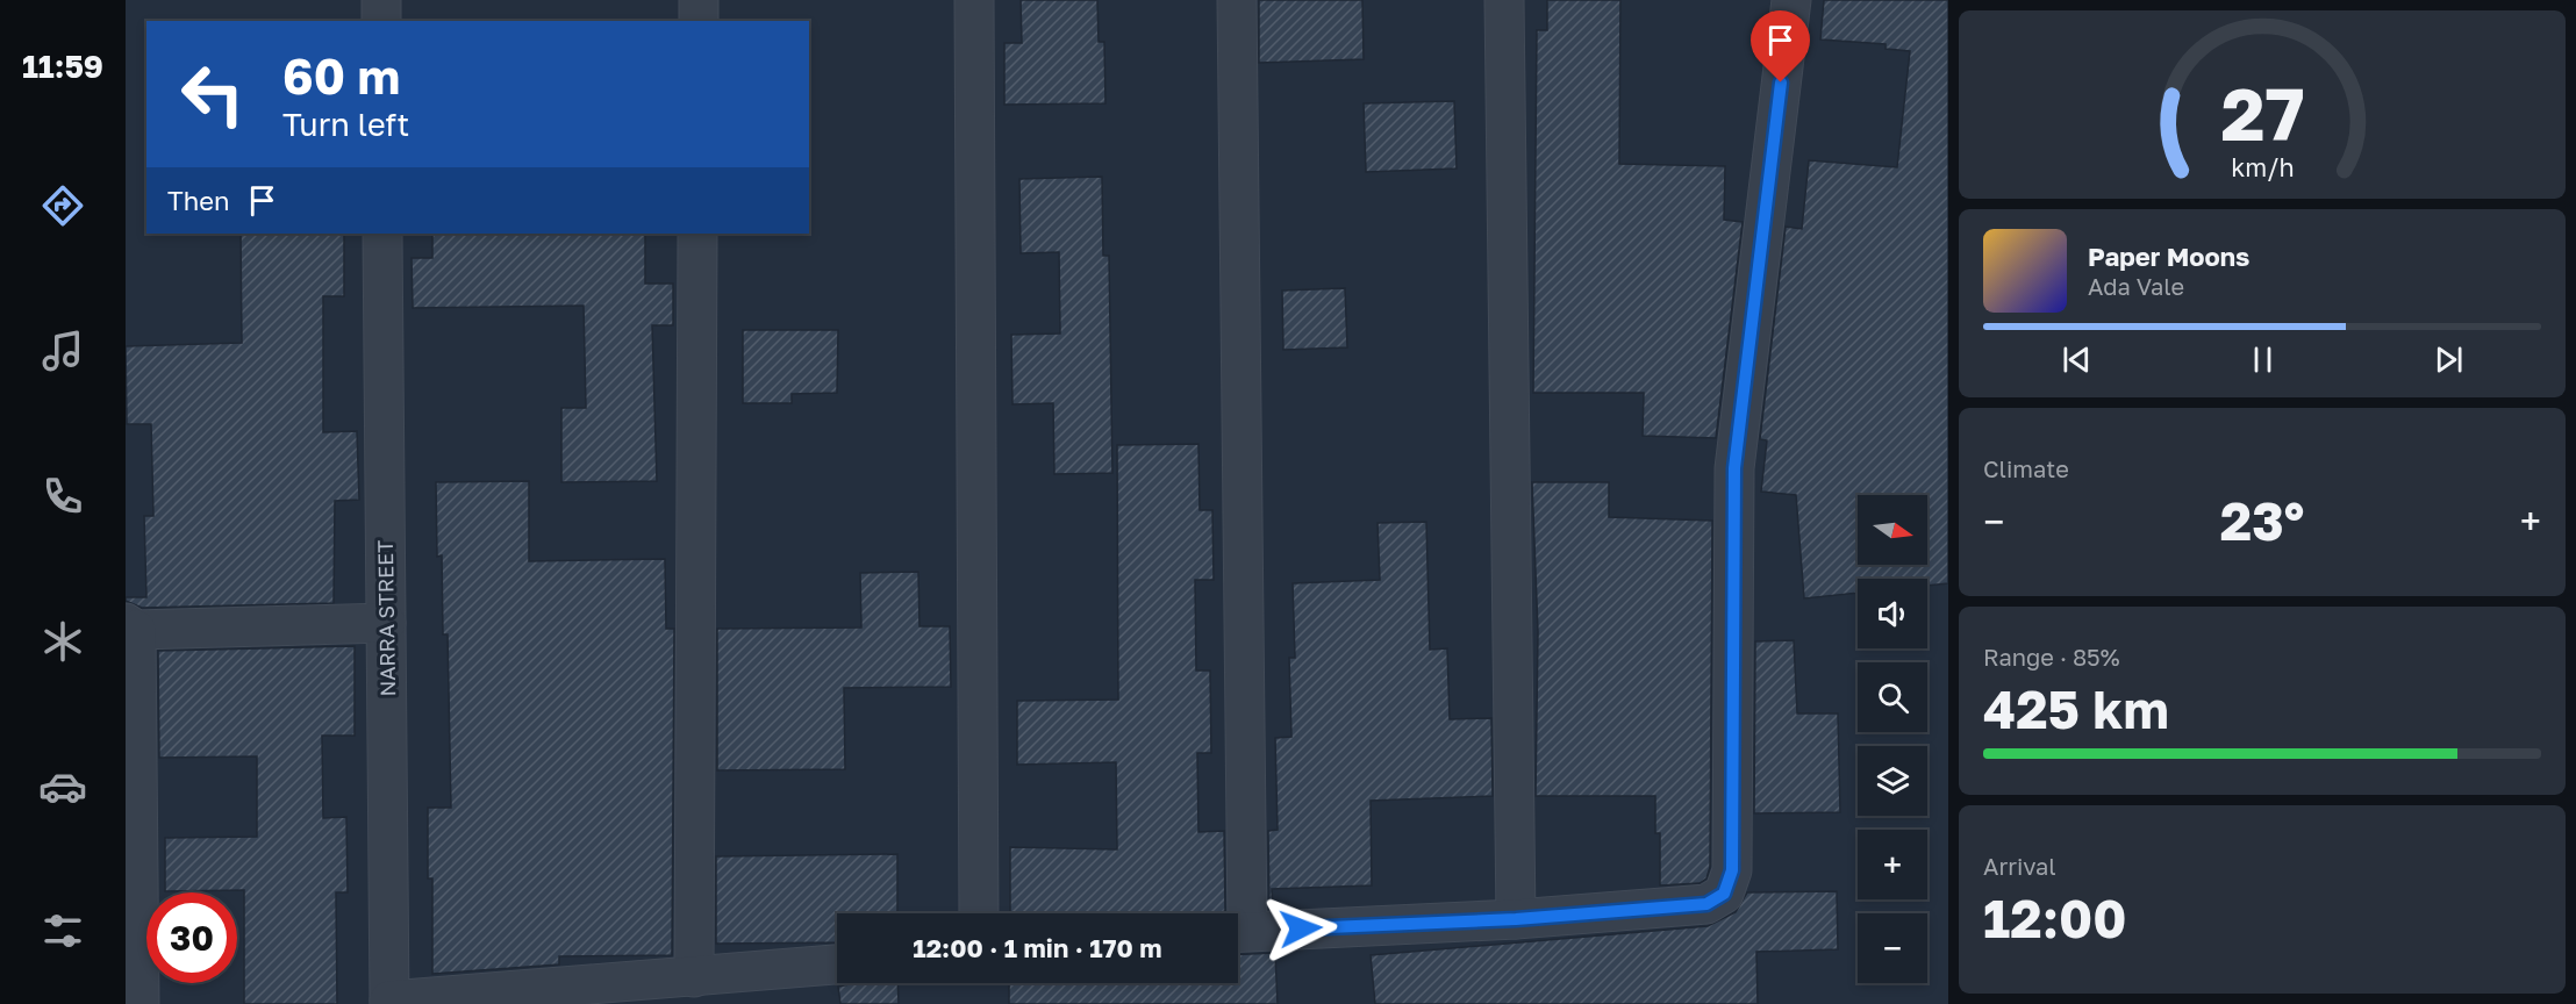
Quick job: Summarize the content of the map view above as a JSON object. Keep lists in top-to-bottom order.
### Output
{
  "streets": {
    "street": ["NARRA STREET"]
  },
  "north": "right",
  "page": {
    "tabs": "11:59",
    "turn": ["60 m", "Turn left"],
    "then": "Then",
    "song": ["Paper Moons", "Ada Vale"],
    "tile": [
      "Climate",
      ["Range · 85%", "425 km"],
      ["Arrival", "12:00"]
    ],
    "heat": ["−", "23°", "+"],
    "map_buttons": ["+", "−"],
    "limit": "30",
    "trip": "12:00 · 1 min · 170 m",
    "gauge": ["27", "km/h"]
  }
}
